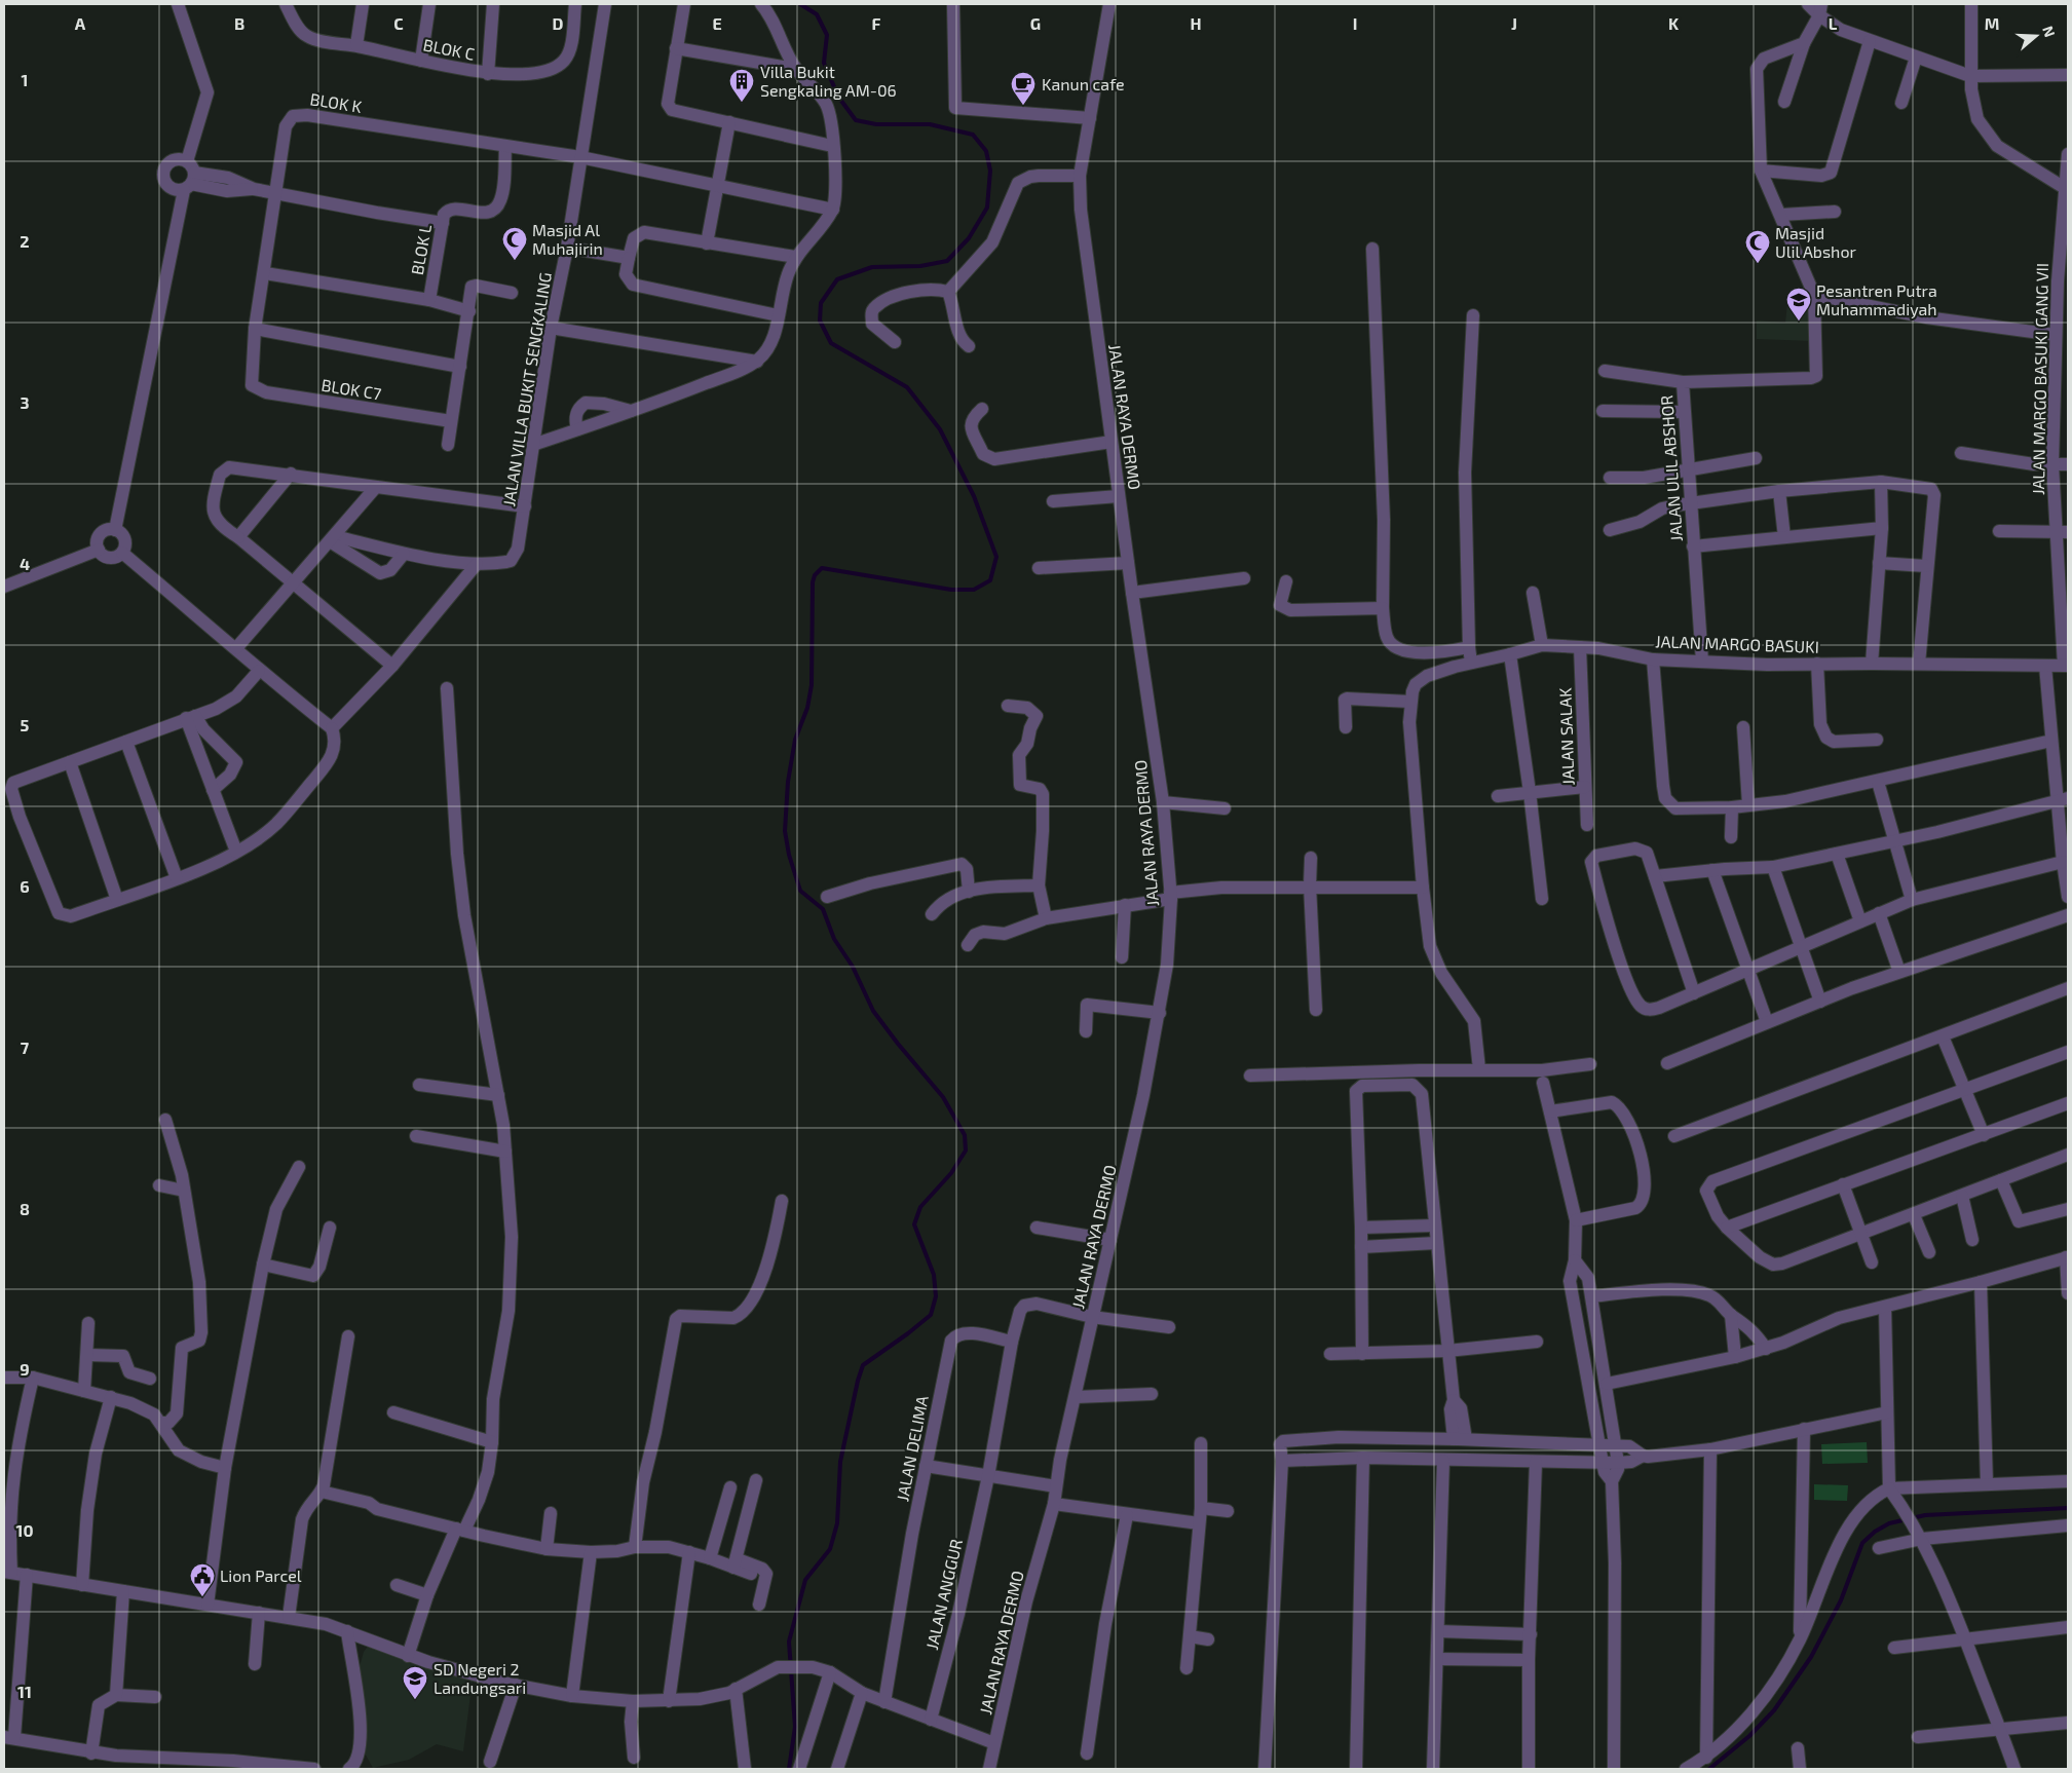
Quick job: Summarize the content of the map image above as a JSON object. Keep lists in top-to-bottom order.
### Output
{
  "streets": {
    "street": [
      "BLOK C",
      "BLOK K",
      "BLOK L",
      "JALAN MARGO BASUKI GANG VII",
      "BLOK C7",
      "JALAN VILLA BUKIT SENGKALING",
      "JALAN RAYA DERMO",
      "JALAN ULIL ABSHOR",
      "JALAN MARGO BASUKI",
      "JALAN SALAK",
      "JALAN DELIMA",
      "JALAN ANGGUR"
    ]
  },
  "crossings": [
    ["BLOK K", "BLOK L"],
    ["BLOK K", "BLOK C7"],
    ["BLOK K", "JALAN VILLA BUKIT SENGKALING"],
    ["JALAN MARGO BASUKI GANG VII", "JALAN MARGO BASUKI"],
    ["JALAN RAYA DERMO", "JALAN ANGGUR"],
    ["JALAN ULIL ABSHOR", "JALAN MARGO BASUKI"],
    ["JALAN MARGO BASUKI", "JALAN SALAK"],
    ["JALAN DELIMA", "JALAN ANGGUR"]
  ],
  "places": {
    "building": ["Villa Bukit Sengkaling AM-06"],
    "cafe": ["Kanun cafe"],
    "mosque": ["Masjid Al Muhajirin", "Masjid Ulil Abshor"],
    "school or university": ["Pesantren Putra Muhammadiyah", "SD Negeri 2 Landungsari"],
    "public building": ["Lion Parcel"]
  },
  "north": "right",
  "grid": {
    "columns": [
      "A",
      "B",
      "C",
      "D",
      "E",
      "F",
      "G",
      "H",
      "I",
      "J",
      "K",
      "L",
      "M"
    ],
    "rows": [
      "1",
      "2",
      "3",
      "4",
      "5",
      "6",
      "7",
      "8",
      "9",
      "10",
      "11"
    ]
  }
}
